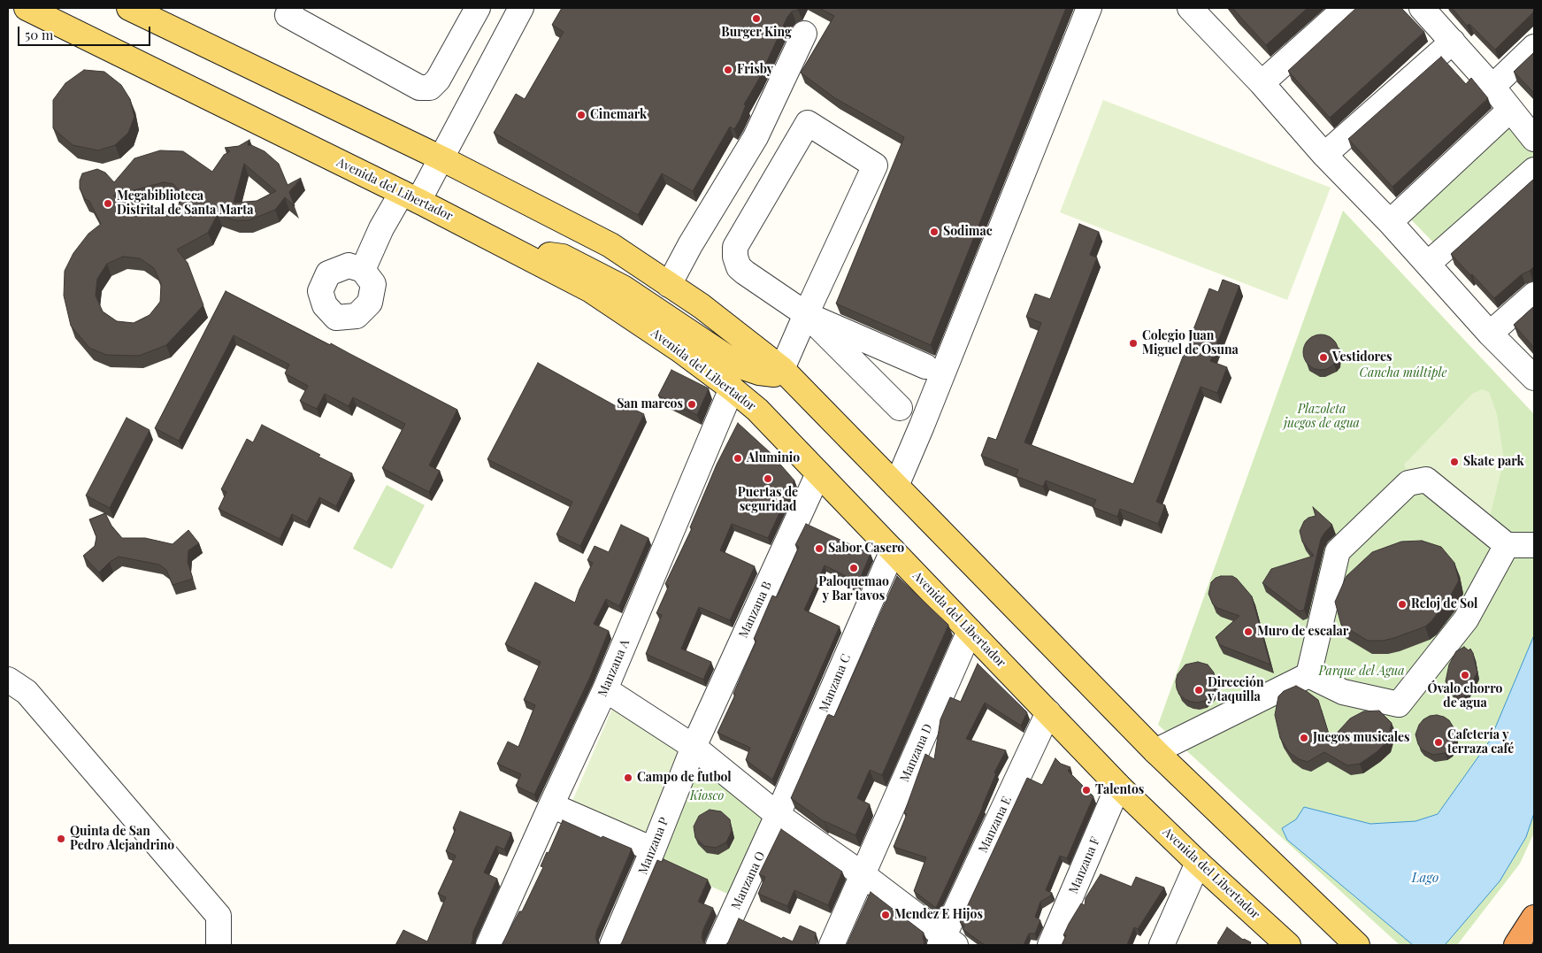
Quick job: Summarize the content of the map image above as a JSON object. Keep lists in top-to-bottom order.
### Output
{
  "streets": {
    "main road": ["Avenida del Libertador"],
    "street": [
      "Manzana B",
      "Manzana A",
      "Manzana C",
      "Manzana D",
      "Manzana E",
      "Manzana P",
      "Manzana F",
      "Manzana O"
    ]
  },
  "crossings": [
    ["Avenida del Libertador", "Manzana B"],
    ["Avenida del Libertador", "Manzana A"],
    ["Avenida del Libertador", "Manzana C"],
    ["Avenida del Libertador", "Manzana D"],
    ["Avenida del Libertador", "Manzana E"],
    ["Avenida del Libertador", "Manzana F"],
    ["Manzana B", "Manzana P"],
    ["Manzana C", "Manzana O"]
  ],
  "water": ["Lago"],
  "parks": [
    "Cancha múltiple",
    "Plazoleta juegos de agua",
    "Parque del Agua",
    "Kiosco"
  ],
  "places": [
    "Burger King",
    "Frisby",
    "Cinemark",
    "Megabiblioteca Distrital de Santa Marta",
    "Sodimac",
    "Colegio Juan Miguel de Osuna",
    "Vestidores",
    "San marcos",
    "Aluminio",
    "Skate park",
    "Puertas de seguridad",
    "Sabor Casero",
    "Paloquemao y Bar tavos",
    "Reloj de Sol",
    "Muro de escalar",
    "Óvalo chorro de agua",
    "Dirección y taquilla",
    "Juegos musicales",
    "Cafetería y terraza café",
    "Campo de futbol",
    "Talentos",
    "Quinta de San Pedro Alejandrino",
    "Mendez E Hijos"
  ],
  "scale_bar": "50 m"
}
